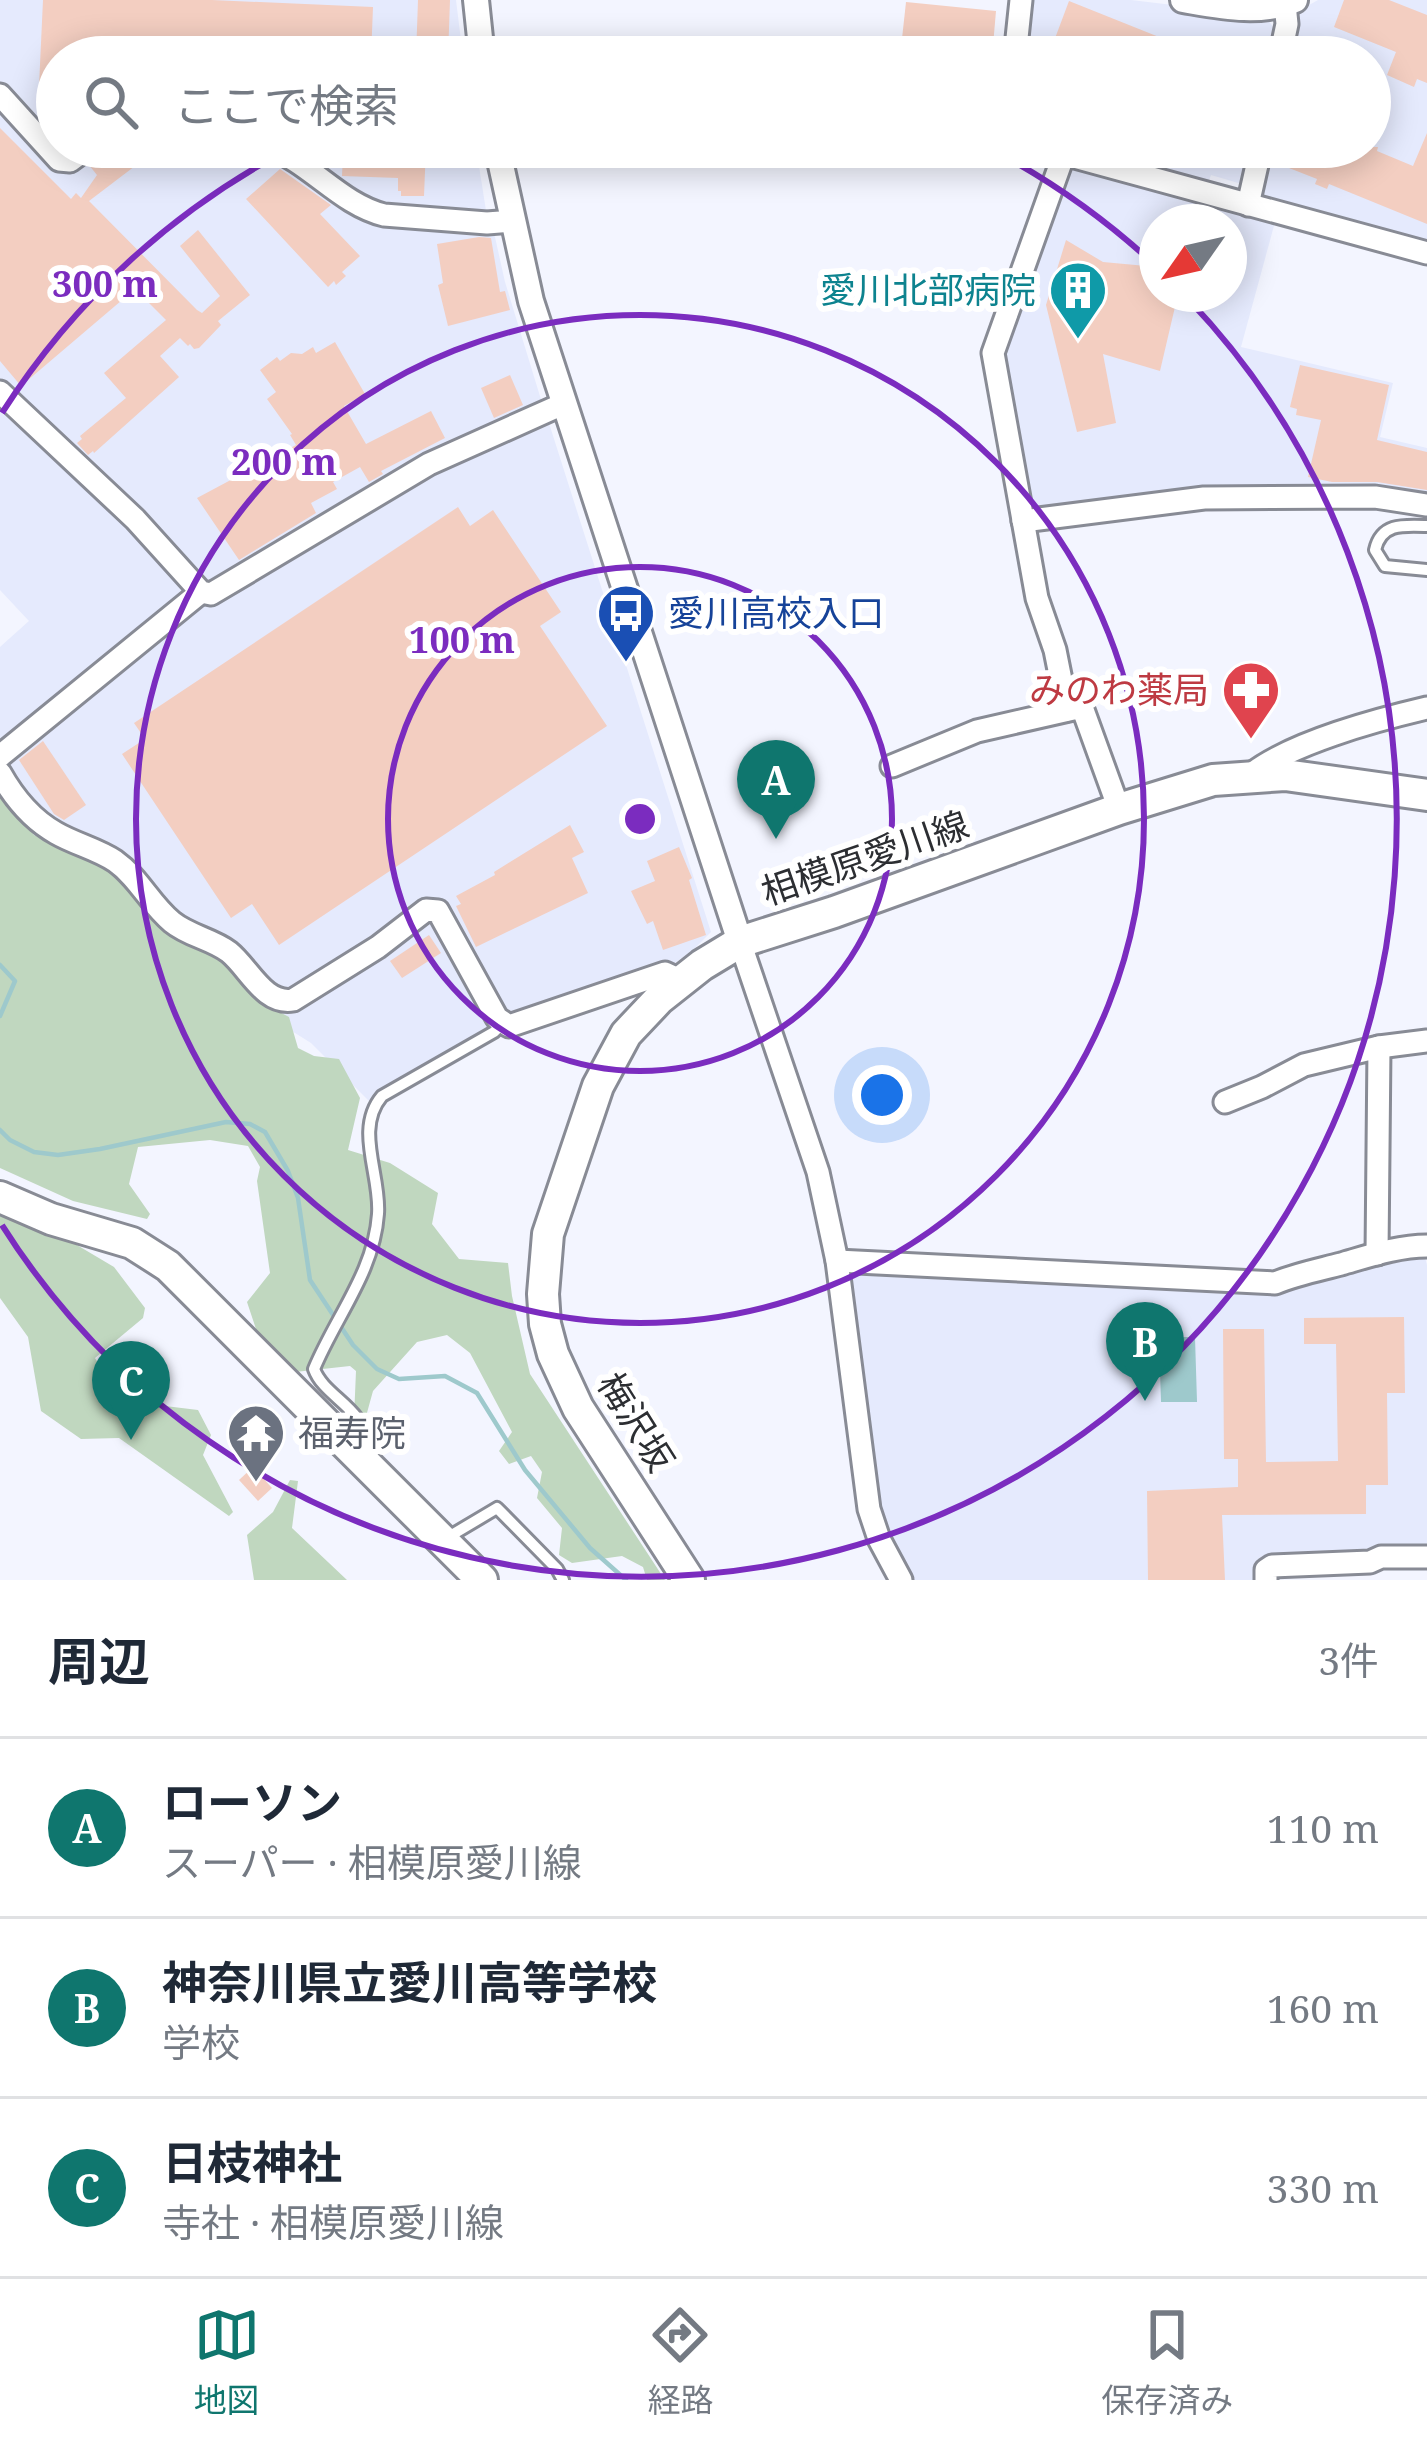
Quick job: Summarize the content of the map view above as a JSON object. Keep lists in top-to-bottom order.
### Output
{
  "streets": {
    "main road": ["相模原愛川線", "梅沢坂"]
  },
  "crossings": [
    ["相模原愛川線", "梅沢坂"]
  ],
  "places": {
    "building": ["愛川北部病院"],
    "bus stop": ["愛川高校入口"],
    "pharmacy": ["みのわ薬局"],
    "temple": ["福寿院"]
  },
  "north": "bottom left",
  "page": {
    "search": "ここで検索",
    "pins": ["A", "B", "C"],
    "heading": ["周辺", "3件"],
    "list": [
      {
        "mark": "A",
        "name": "ローソン",
        "note": "スーパー · 相模原愛川線",
        "value": "110 m"
      },
      {
        "mark": "B",
        "name": "神奈川県立愛川高等学校",
        "note": "学校",
        "value": "160 m"
      },
      {
        "mark": "C",
        "name": "日枝神社",
        "note": "寺社 · 相模原愛川線",
        "value": "330 m"
      }
    ],
    "nav": ["地図", "経路", "保存済み"]
  },
  "rings": ["300 m", "200 m", "100 m"]
}
